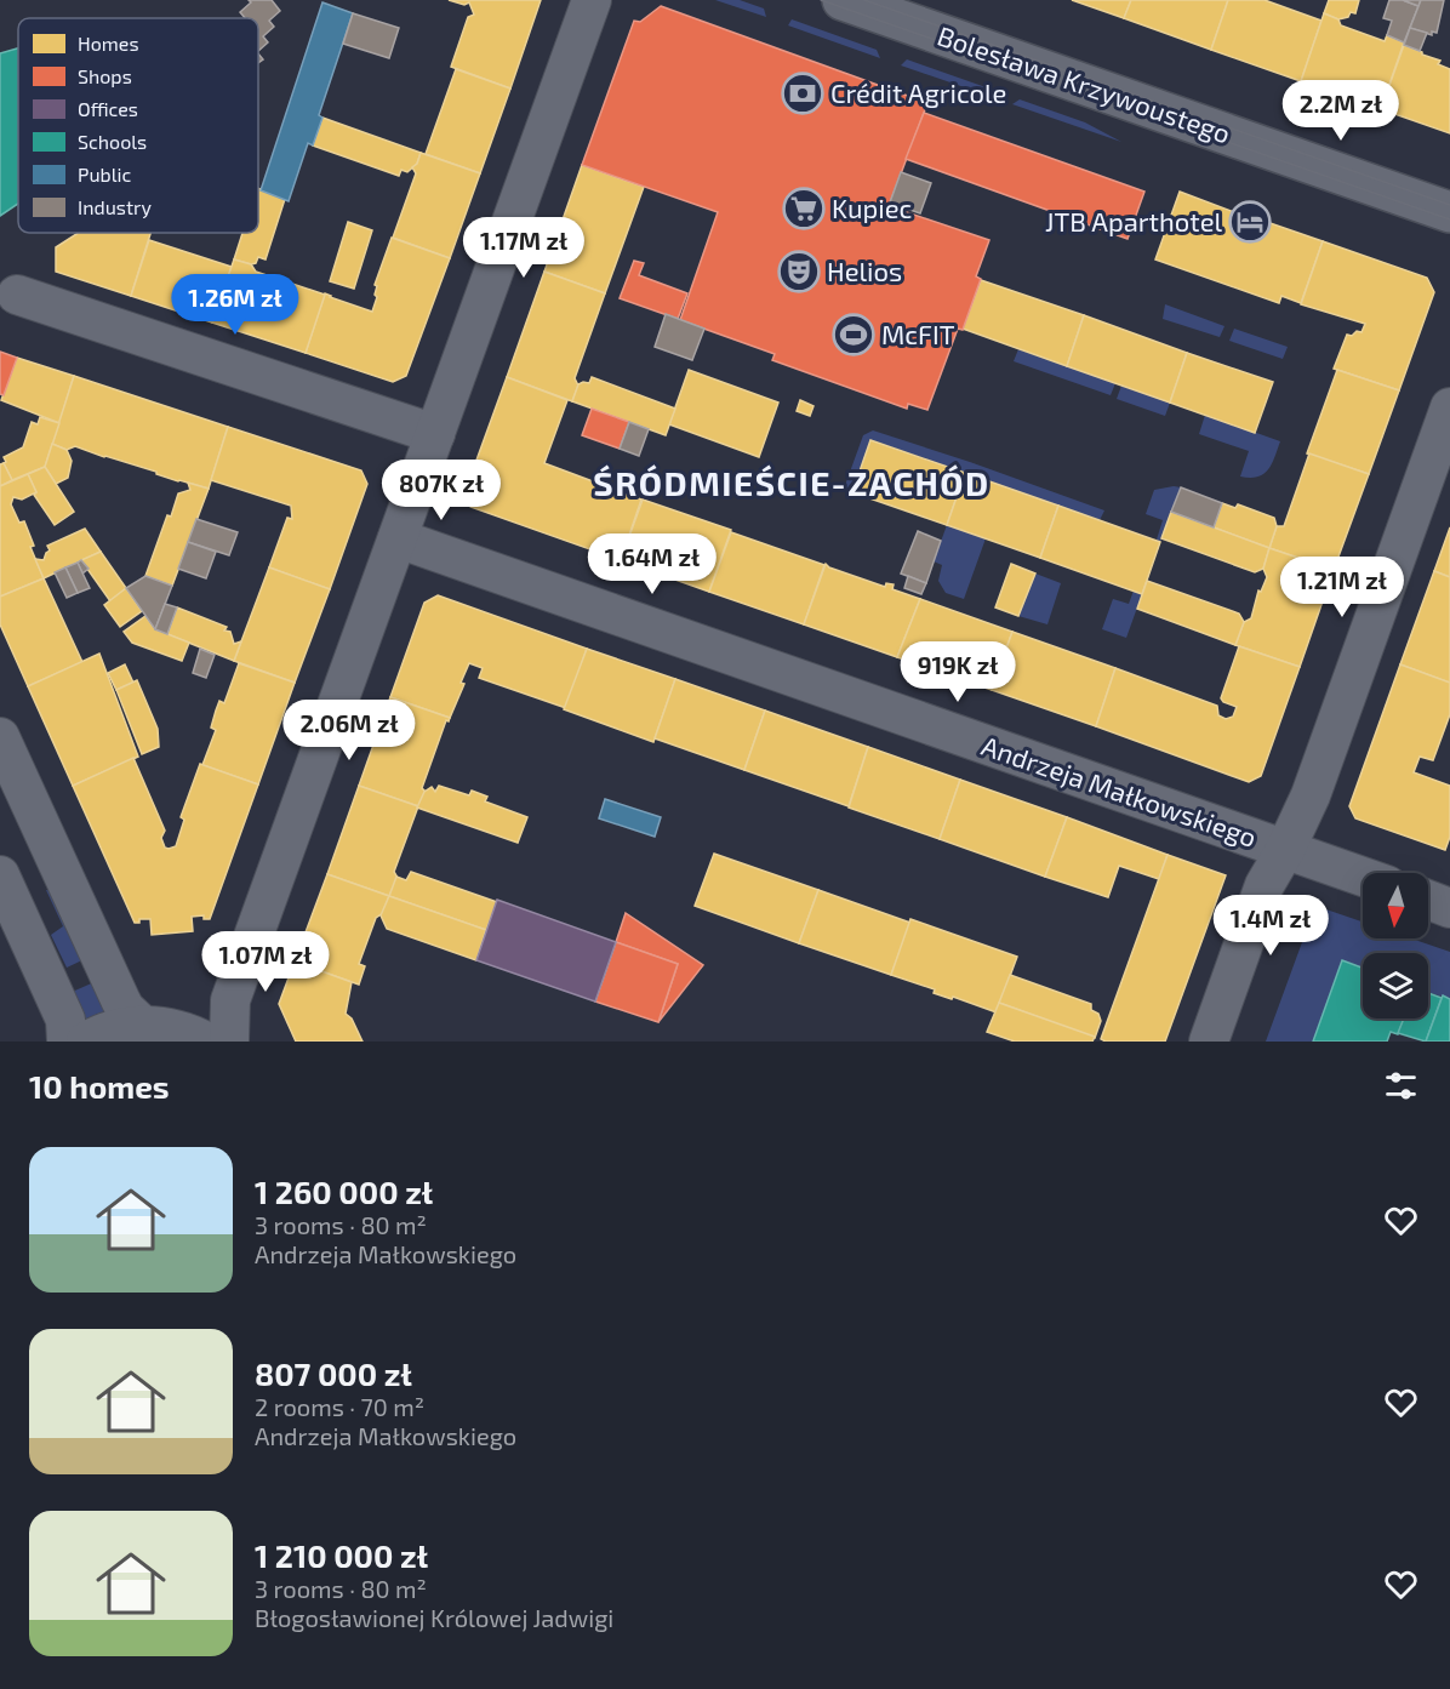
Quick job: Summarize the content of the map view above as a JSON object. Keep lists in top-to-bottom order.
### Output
{
  "streets": {
    "street": ["Bolesława Krzywoustego", "Andrzeja Małkowskiego"]
  },
  "districts": ["ŚRÓDMIEŚCIE-ZACHÓD"],
  "places": {
    "bank": ["Crédit Agricole"],
    "supermarket": ["Kupiec"],
    "hotel": ["JTB Aparthotel"],
    "theatre": ["Helios"],
    "sports": ["McFIT"]
  },
  "legend": [
    "Homes",
    "Shops",
    "Offices",
    "Schools",
    "Public",
    "Industry"
  ],
  "north": "bottom",
  "page": {
    "price": [
      "2.2M zł",
      "1.17M zł",
      "1.26M zł",
      "807K zł",
      "1.64M zł",
      "1.21M zł",
      "919K zł",
      "2.06M zł",
      "1.4M zł",
      "1.07M zł"
    ],
    "heading": "10 homes",
    "list": [
      {
        "name": "1 260 000 zł",
        "note": "3 rooms · 80 m² · Andrzeja Małkowskiego"
      },
      {
        "name": "807 000 zł",
        "note": "2 rooms · 70 m² · Andrzeja Małkowskiego"
      },
      {
        "name": "1 210 000 zł",
        "note": "3 rooms · 80 m² · Błogosławionej Królowej Jadwigi"
      }
    ]
  }
}
